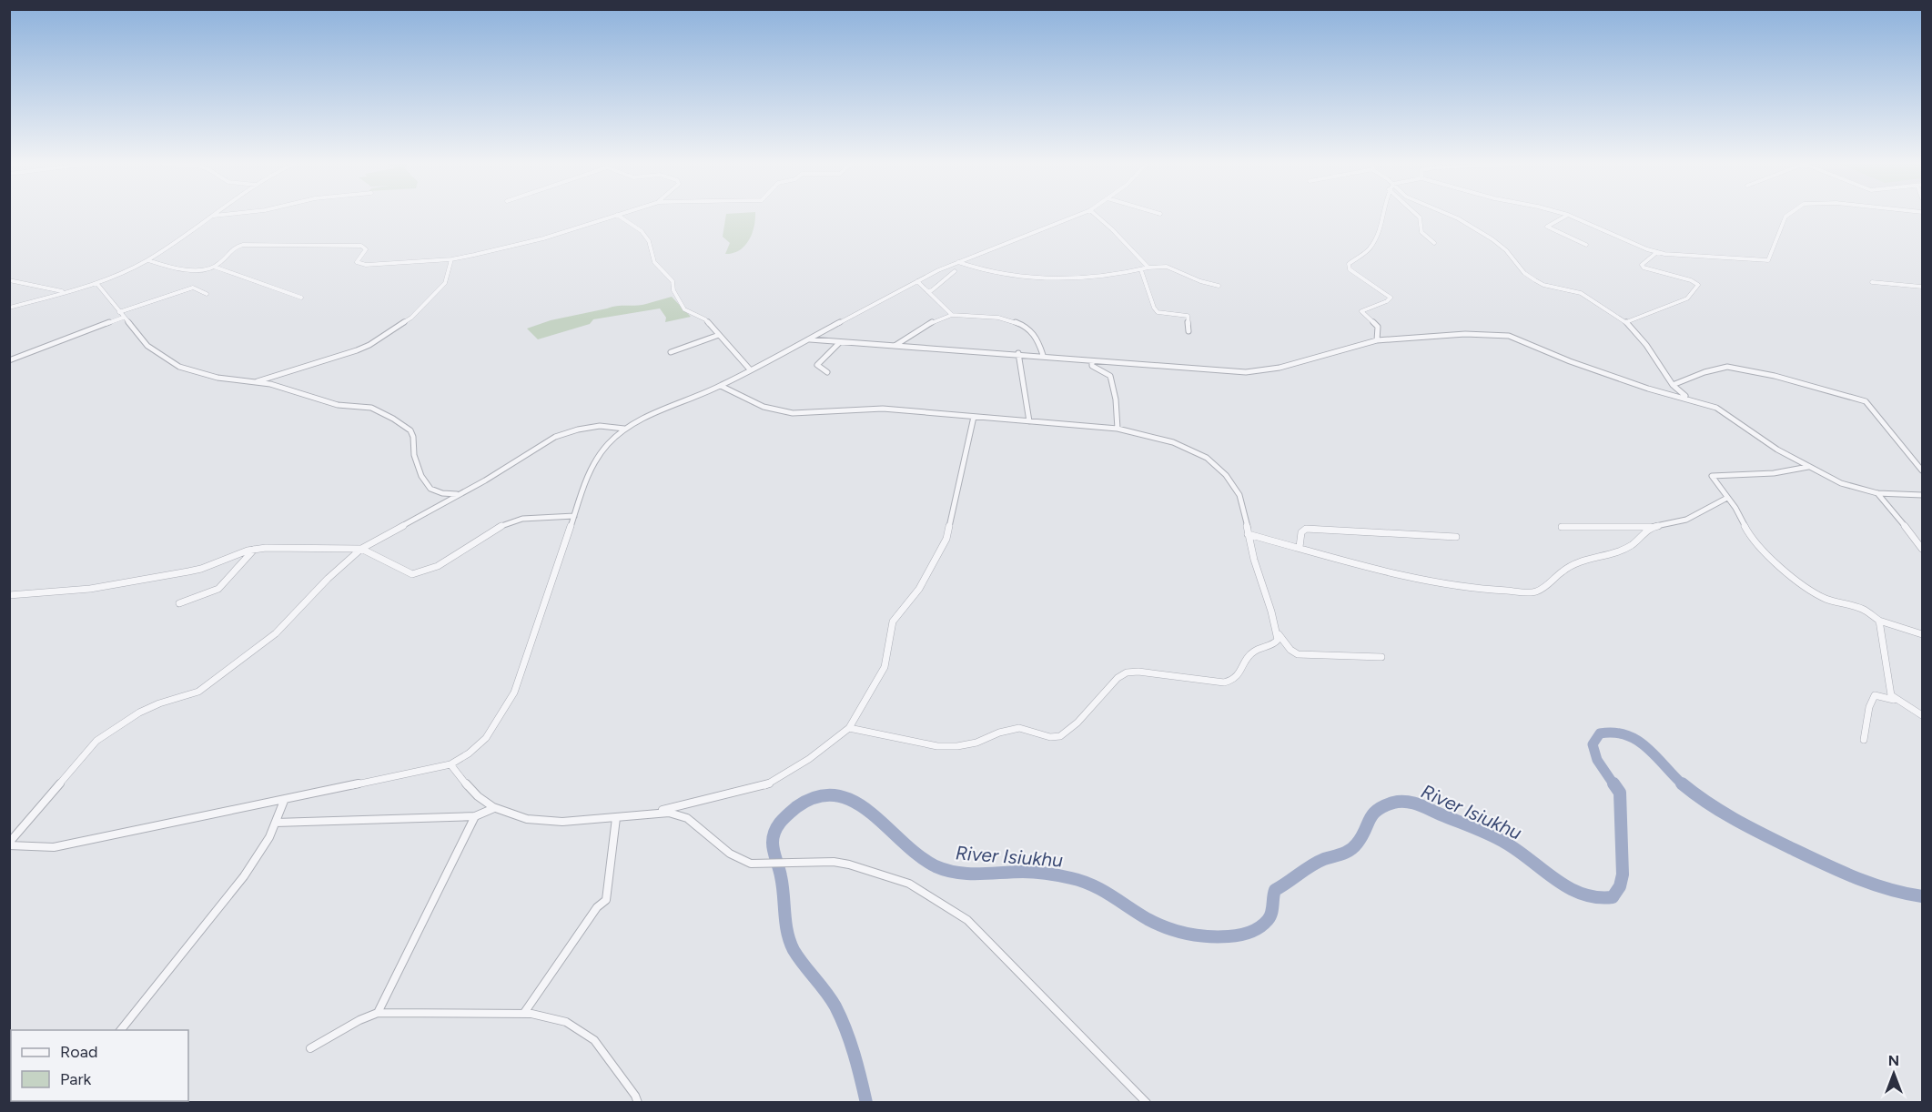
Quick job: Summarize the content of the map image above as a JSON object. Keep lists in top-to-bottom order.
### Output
{
  "water": ["River Isiukhu"],
  "legend": ["Road", "Park"],
  "north": "top"
}
